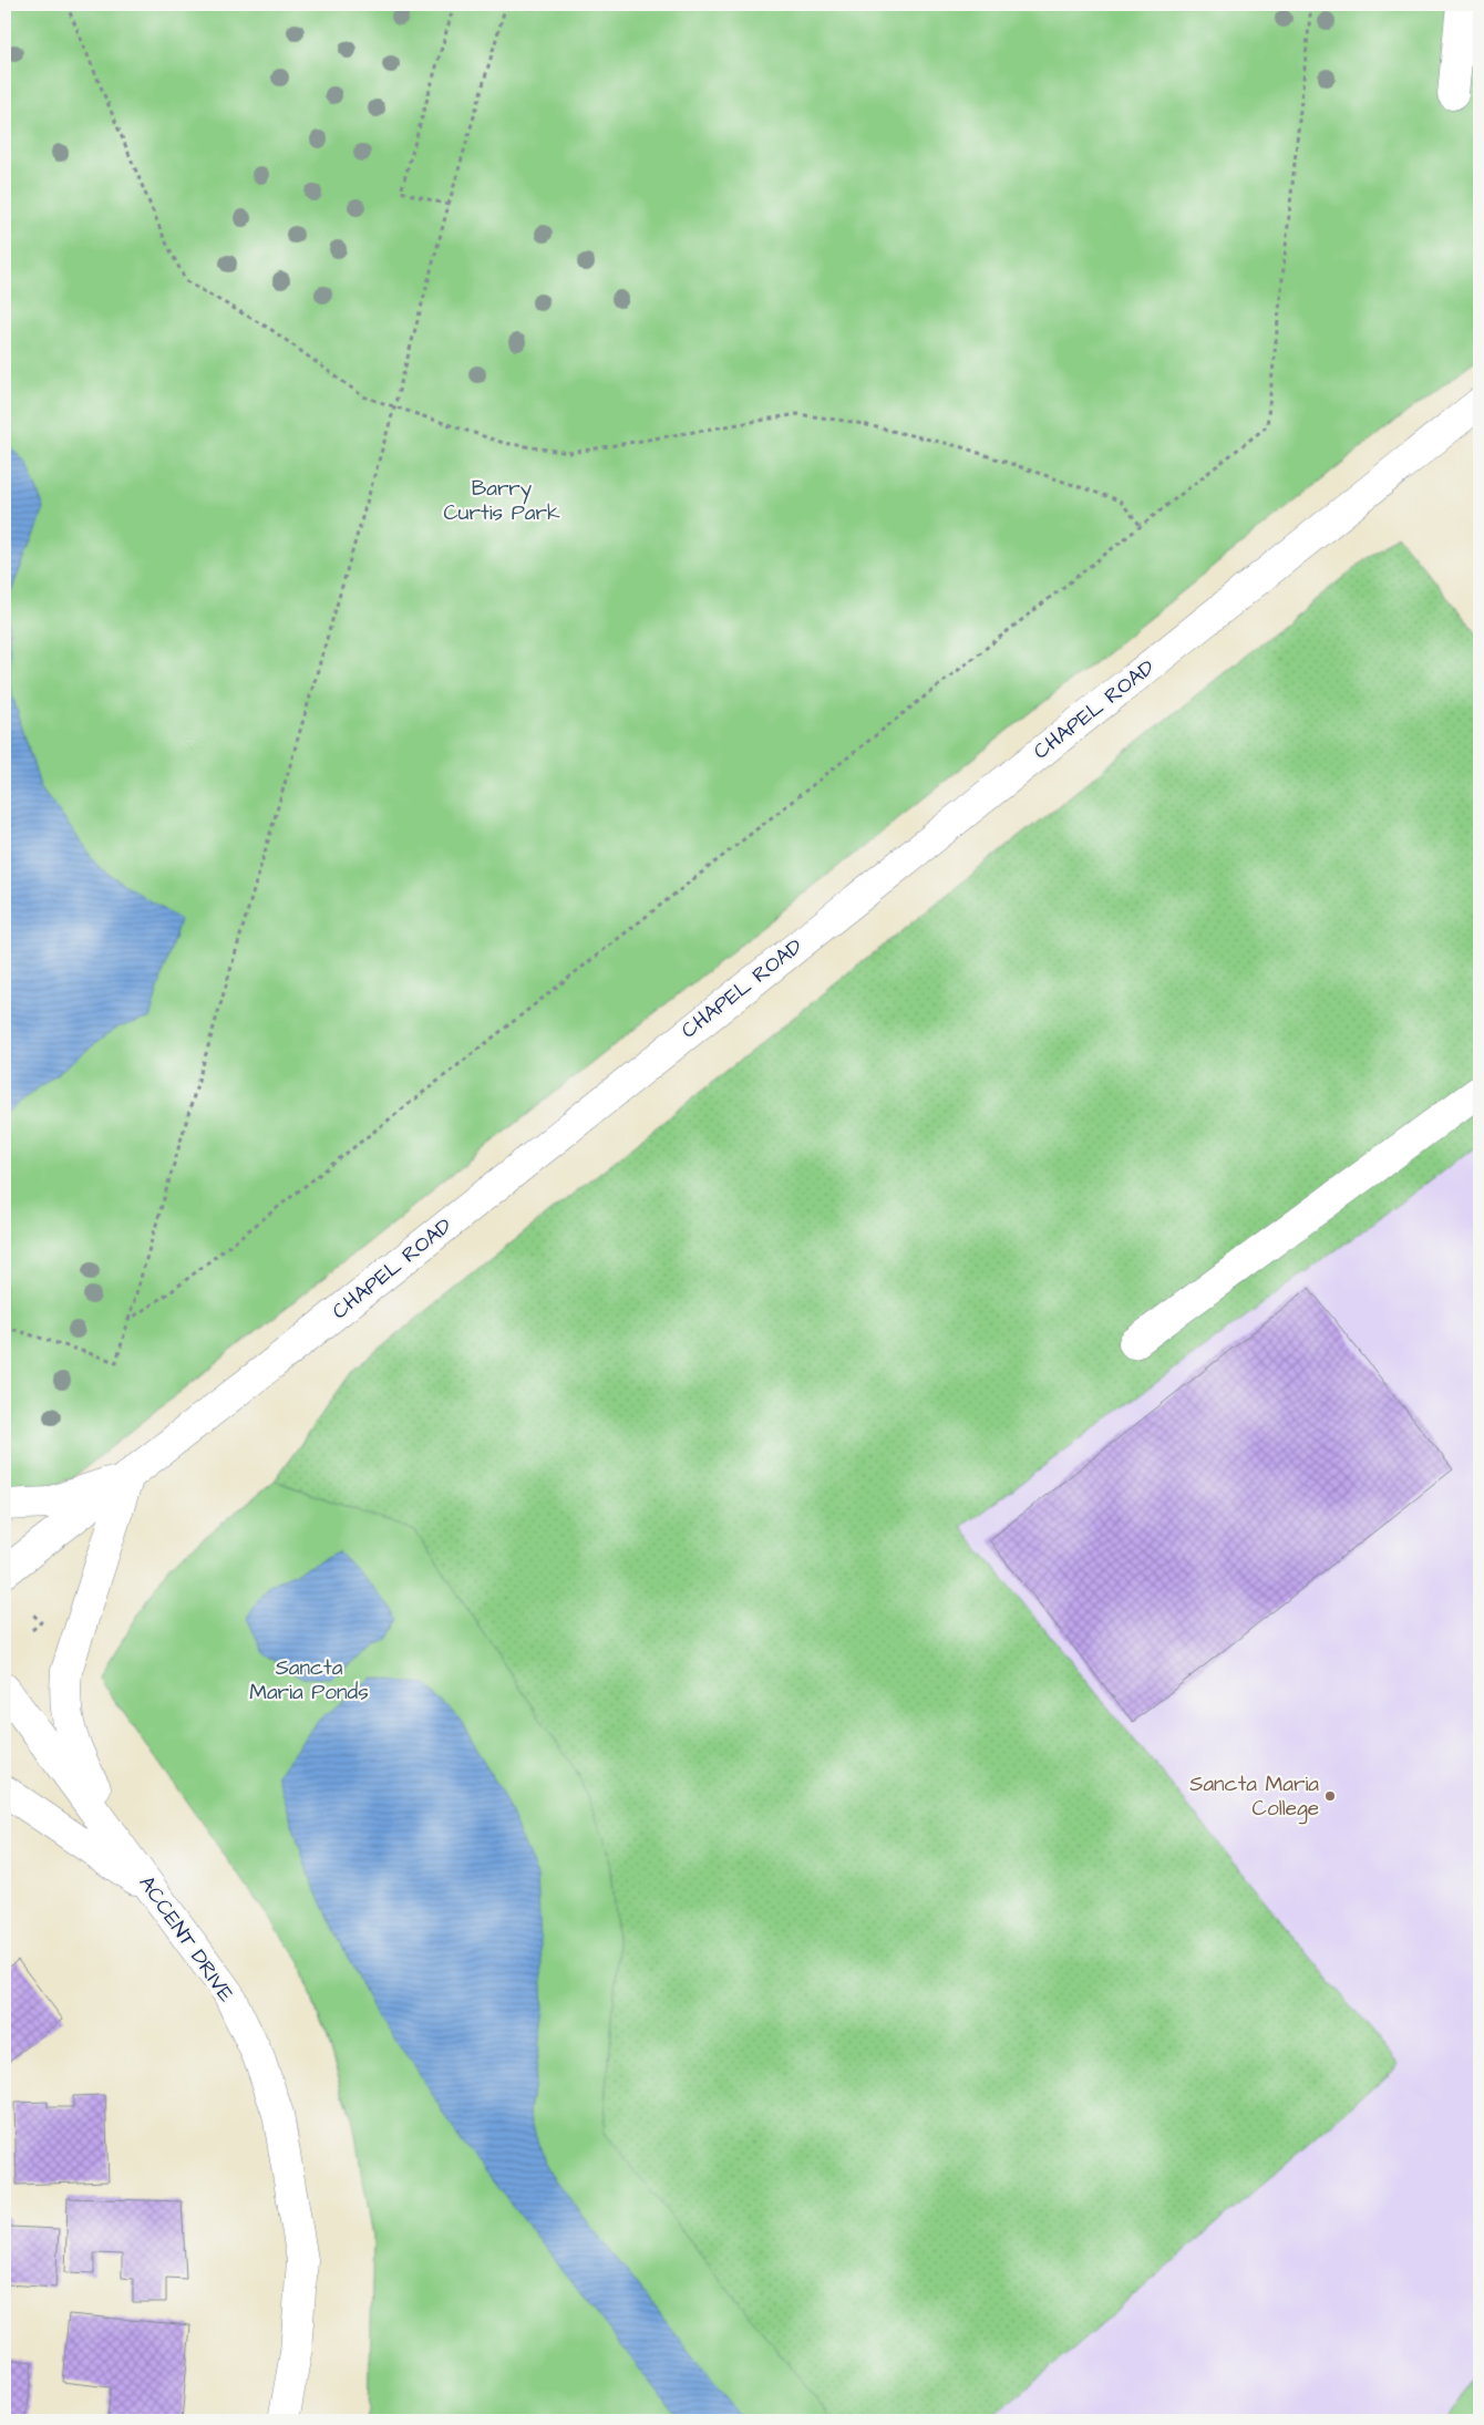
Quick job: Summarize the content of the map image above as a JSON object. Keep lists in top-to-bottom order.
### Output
{
  "streets": {
    "main road": ["CHAPEL ROAD", "ACCENT DRIVE"]
  },
  "parks": ["Barry Curtis Park", "Sancta Maria Ponds"],
  "places": ["Sancta Maria College"]
}
